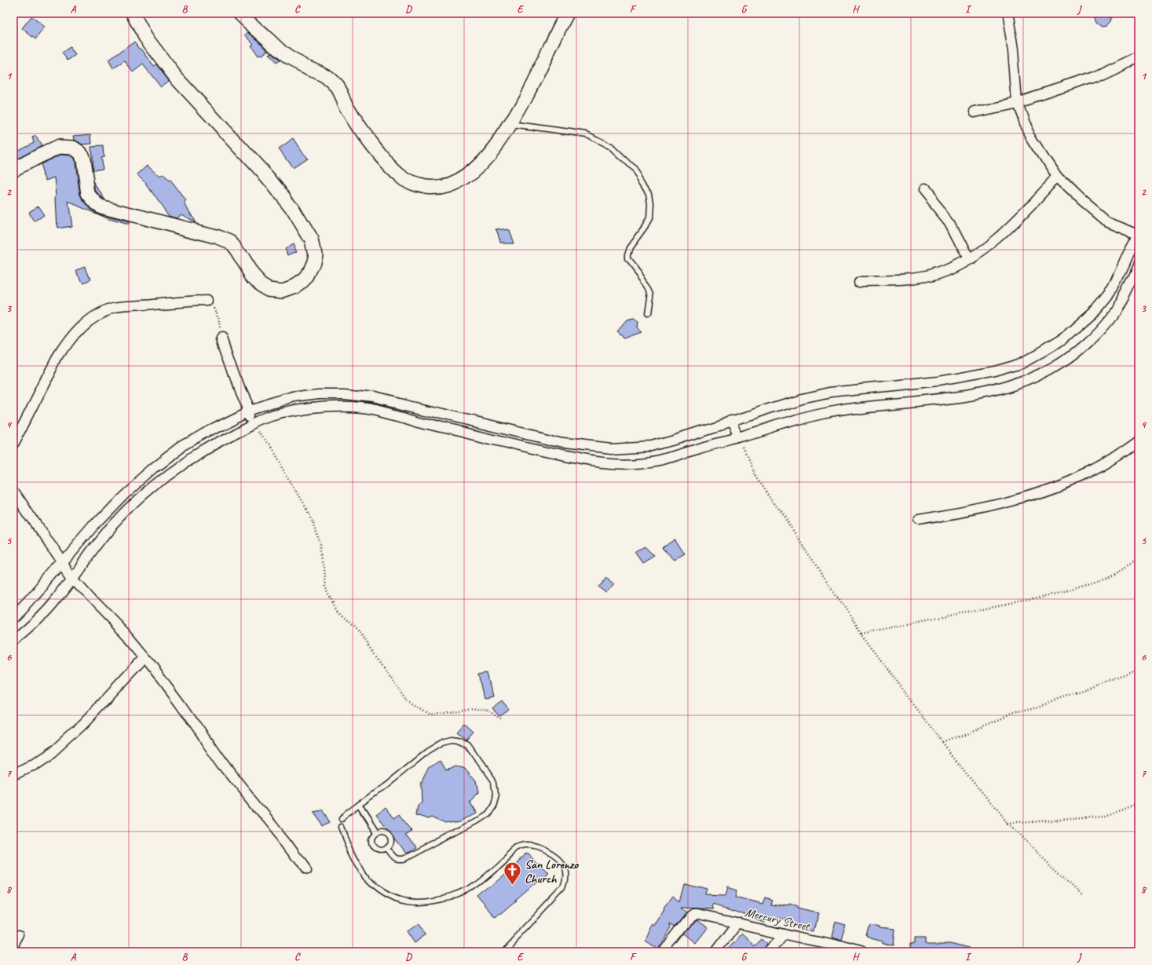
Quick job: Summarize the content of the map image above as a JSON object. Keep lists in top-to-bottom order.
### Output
{
  "streets": {
    "street": ["Mercury Street"]
  },
  "places": {
    "church": ["San Lorenzo Church"]
  },
  "grid": {
    "columns": [
      "A",
      "B",
      "C",
      "D",
      "E",
      "F",
      "G",
      "H",
      "I",
      "J"
    ],
    "rows": [
      "1",
      "2",
      "3",
      "4",
      "5",
      "6",
      "7",
      "8"
    ]
  }
}
